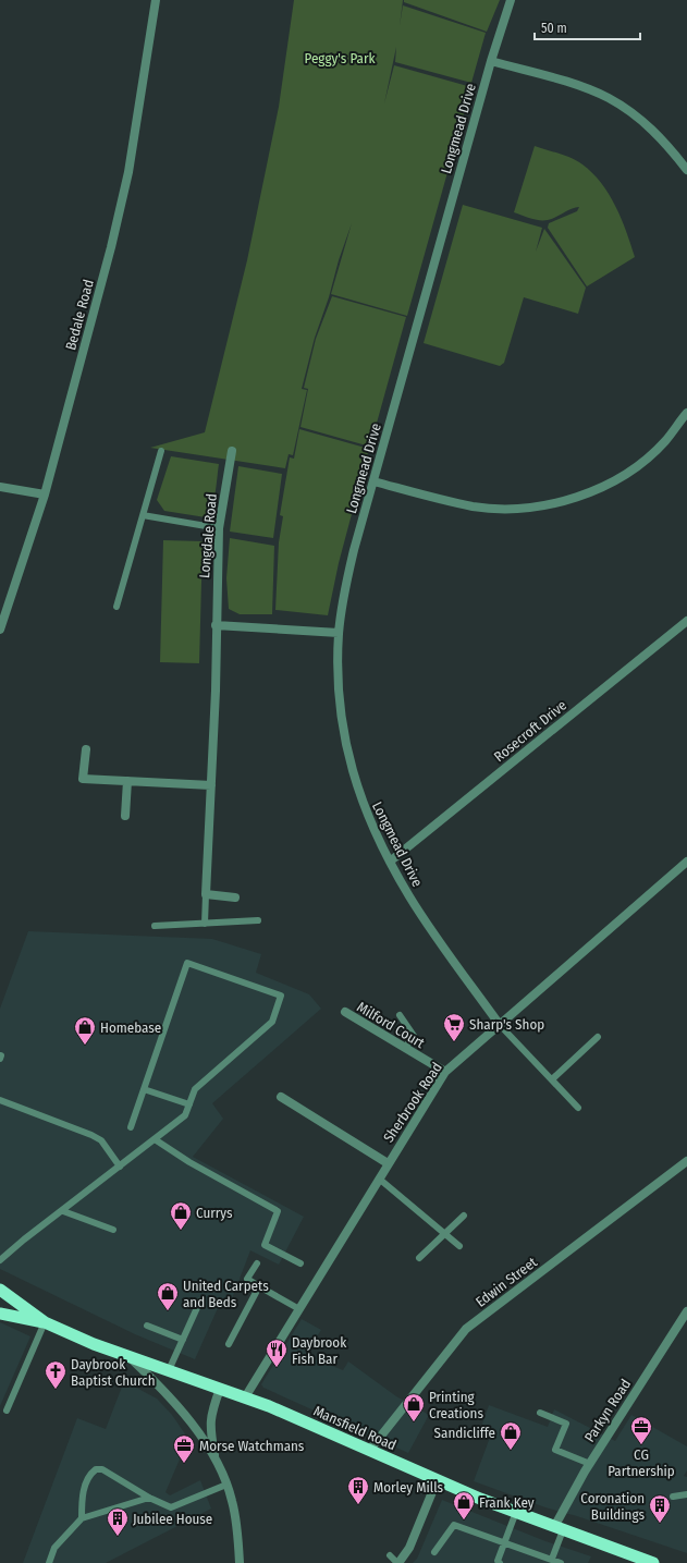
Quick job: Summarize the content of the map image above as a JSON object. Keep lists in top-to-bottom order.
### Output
{
  "streets": {
    "highway": ["Mansfield Road"],
    "street": [
      "Longmead Drive",
      "Bedale Road",
      "Longdale Road",
      "Rosecroft Drive",
      "Milford Court",
      "Sherbrook Road",
      "Edwin Street",
      "Parkyn Road"
    ]
  },
  "crossings": [
    ["Longmead Drive", "Rosecroft Drive"],
    ["Longmead Drive", "Sherbrook Road"],
    ["Milford Court", "Sherbrook Road"],
    ["Sherbrook Road", "Mansfield Road"],
    ["Edwin Street", "Mansfield Road"],
    ["Parkyn Road", "Mansfield Road"]
  ],
  "parks": ["Peggy's Park"],
  "places": {
    "supermarket": ["Sharp's Shop"],
    "shop": [
      "Homebase",
      "Currys",
      "United Carpets and Beds",
      "Printing Creations",
      "Sandicliffe",
      "Frank Key"
    ],
    "restaurant": ["Daybrook Fish Bar"],
    "church": ["Daybrook Baptist Church"],
    "office": ["CG Partnership", "Morse Watchmans"],
    "building": ["Morley Mills", "Coronation Buildings", "Jubilee House"]
  },
  "scale_bar": "50 m"
}
